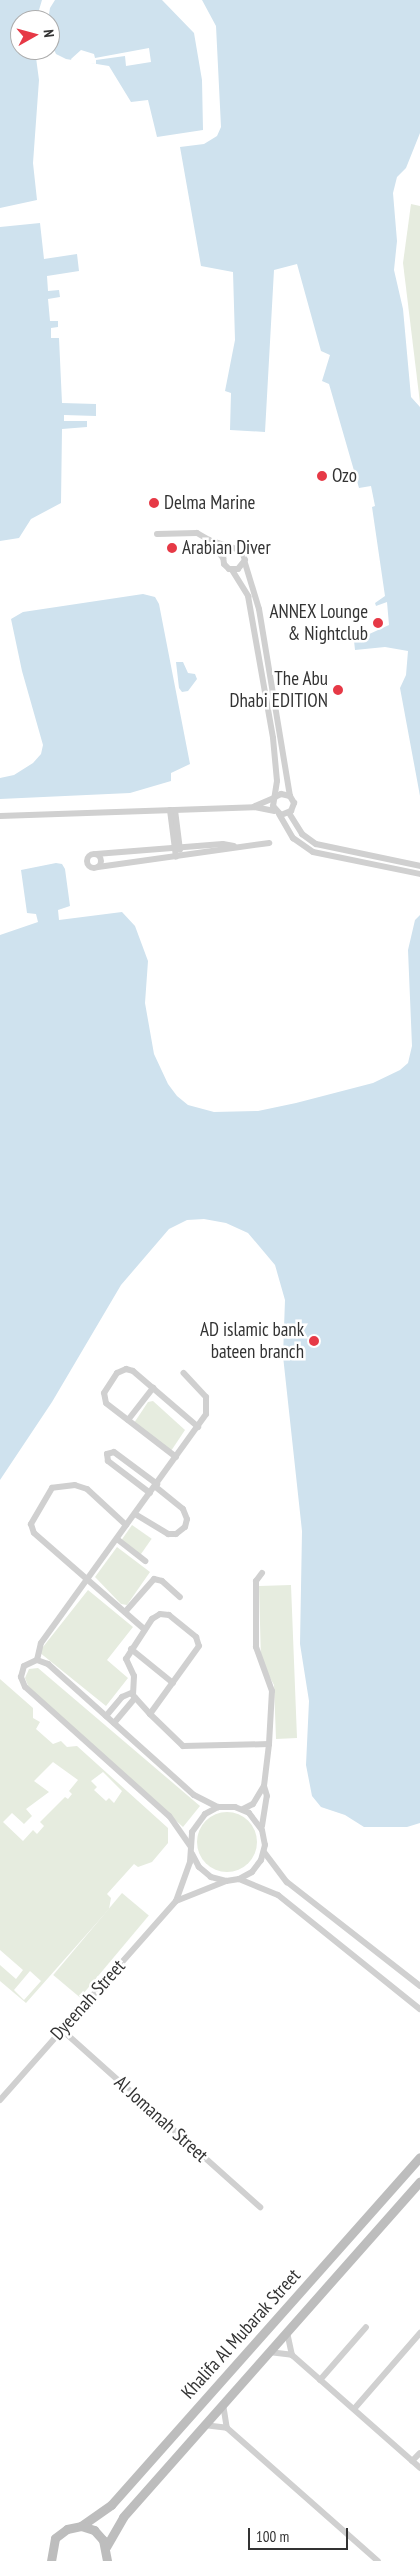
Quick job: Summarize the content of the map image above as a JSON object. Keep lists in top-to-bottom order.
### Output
{
  "streets": {
    "main road": ["Khalifa Al Mubarak Street"],
    "street": ["Dyeenah Street", "Al Jomanah Street"]
  },
  "crossings": [
    ["Dyeenah Street", "Al Jomanah Street"]
  ],
  "places": [
    "Ozo",
    "Delma Marine",
    "Arabian Diver",
    "ANNEX Lounge & Nightclub",
    "The Abu Dhabi EDITION",
    "AD islamic bank bateen branch"
  ],
  "scale_bar": "100 m",
  "north": "right"
}
